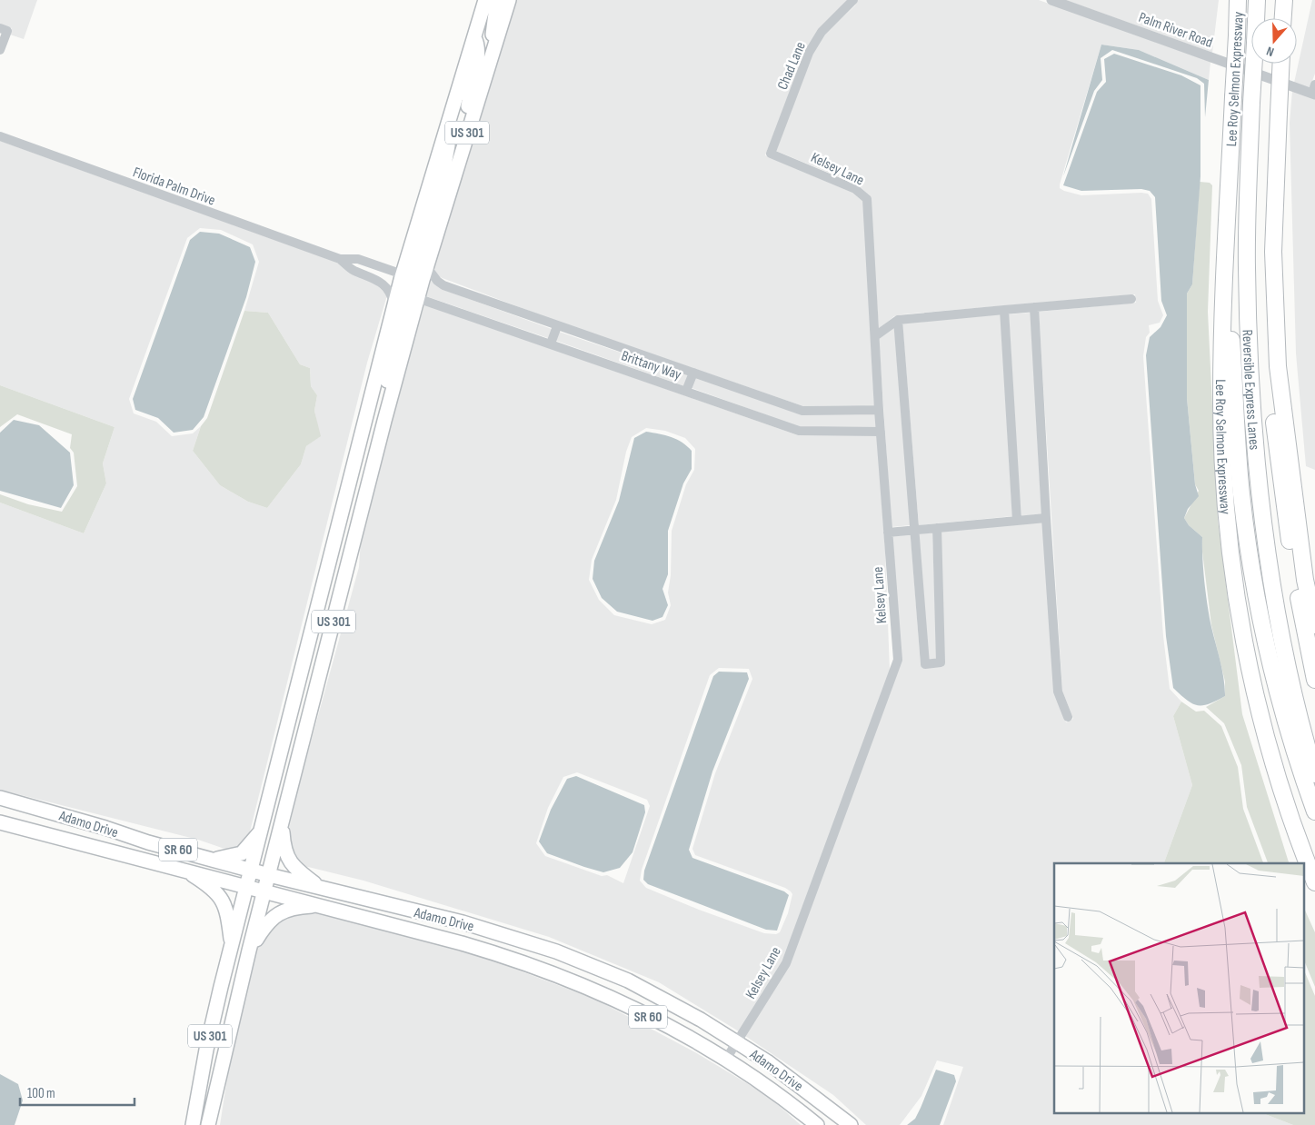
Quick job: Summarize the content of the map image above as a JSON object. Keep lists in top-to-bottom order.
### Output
{
  "streets": {
    "highway": ["Lee Roy Selmon Expressway", "Reversible Express Lanes"],
    "main road": ["US 301", "Adamo Drive", "SR 60"],
    "street": [
      "Palm River Road",
      "Chad Lane",
      "Kelsey Lane",
      "Florida Palm Drive",
      "Brittany Way"
    ]
  },
  "crossings": [
    ["Chad Lane", "Kelsey Lane"],
    ["US 301", "Florida Palm Drive"],
    ["US 301", "Brittany Way"],
    ["US 301", "Adamo Drive"],
    ["Kelsey Lane", "Brittany Way"],
    ["Kelsey Lane", "Adamo Drive"]
  ],
  "scale_bar": "100 m",
  "north": "bottom"
}
